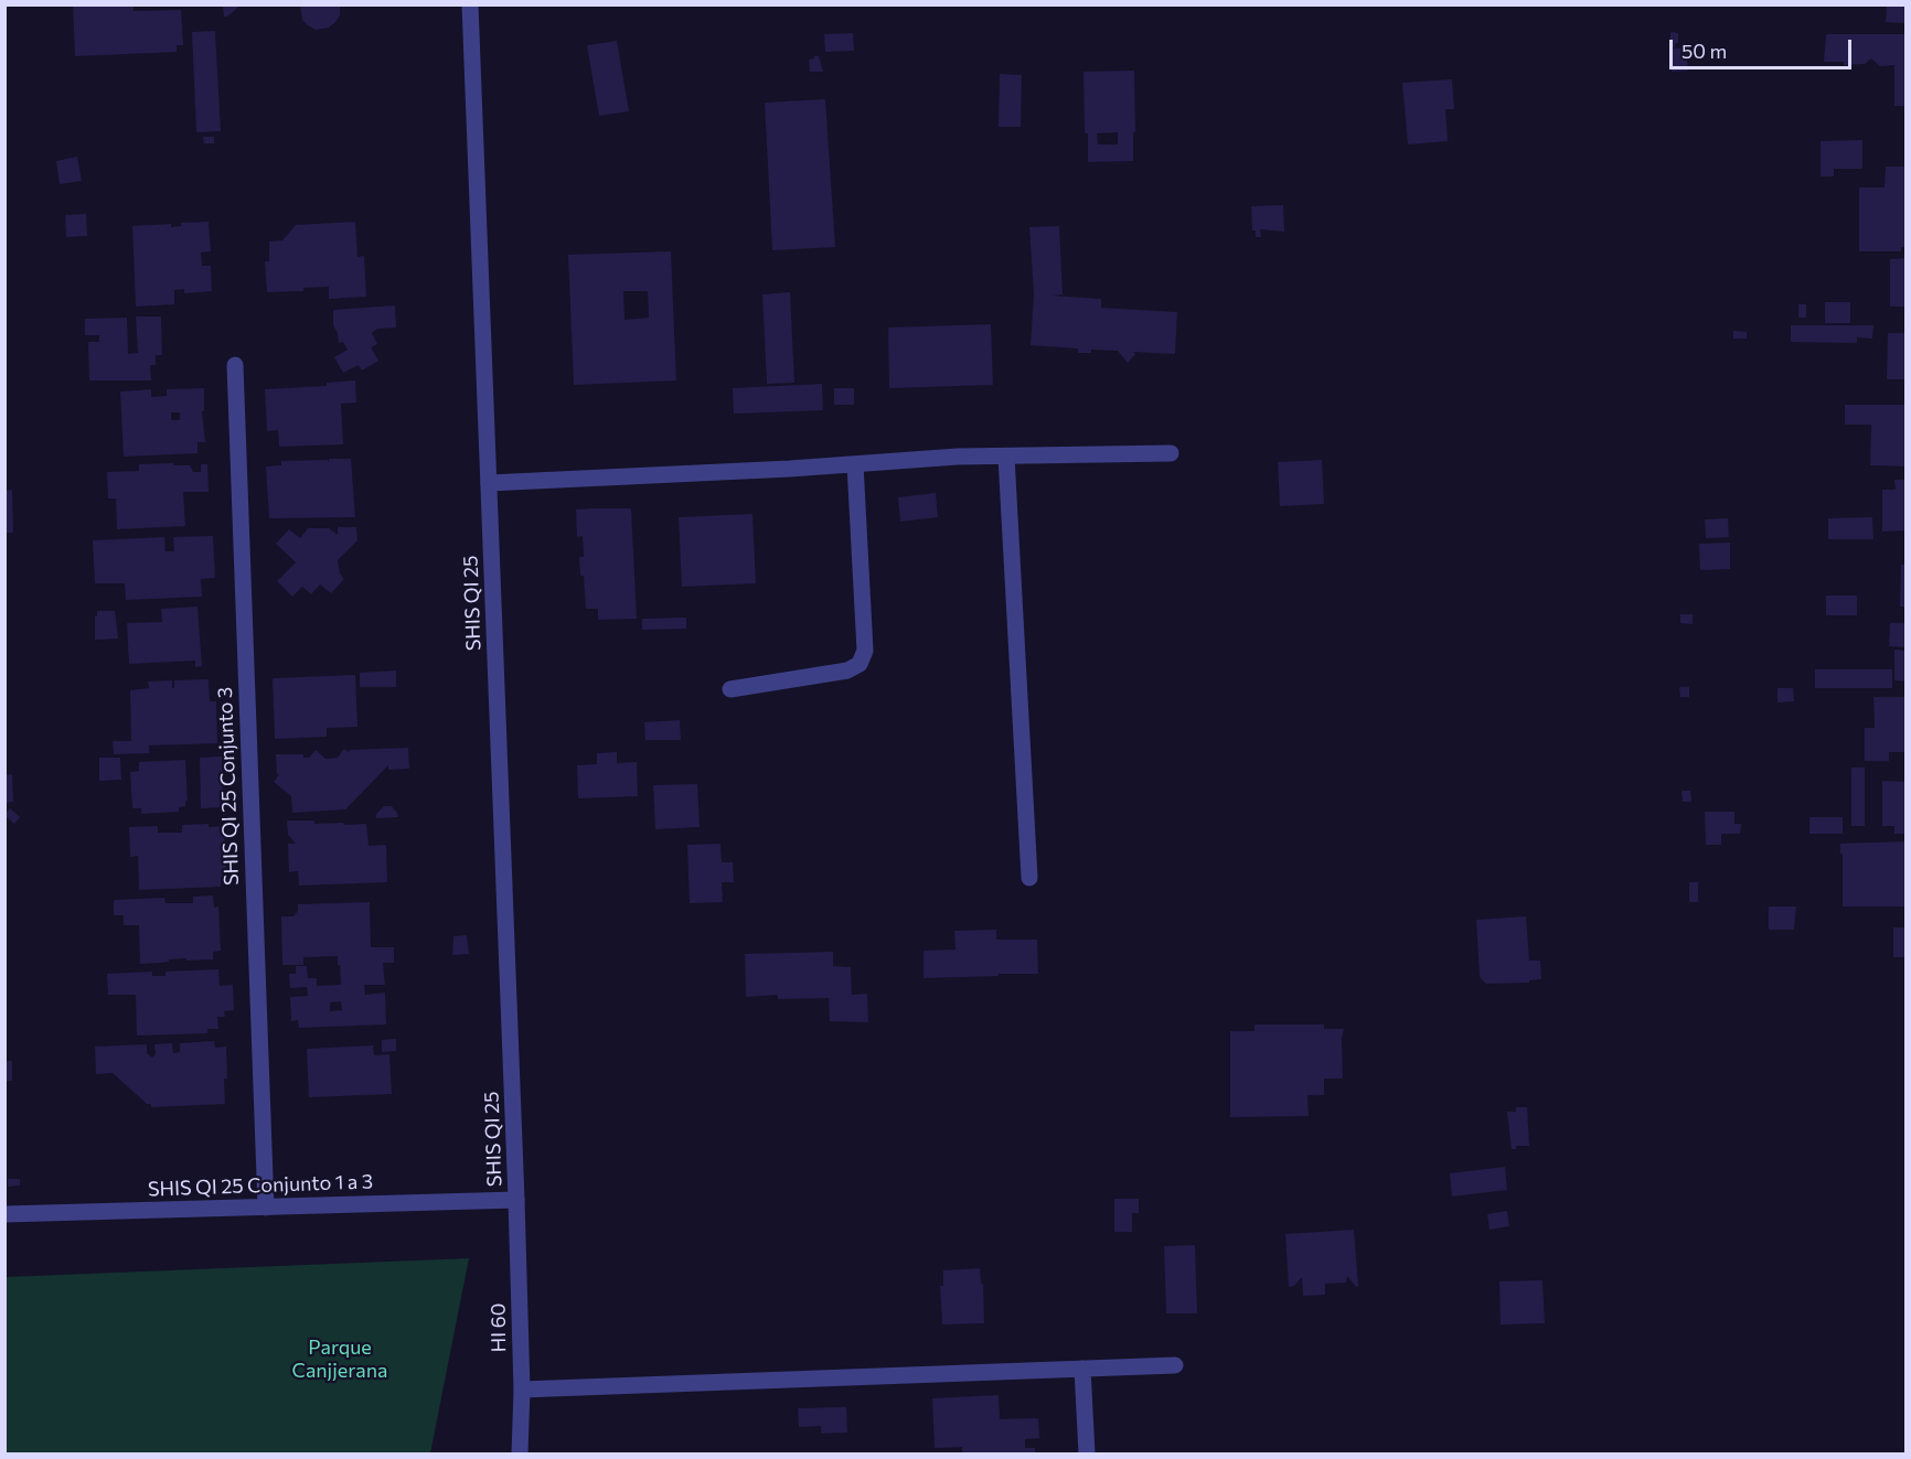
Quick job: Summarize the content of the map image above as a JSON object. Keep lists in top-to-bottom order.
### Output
{
  "streets": {
    "street": [
      "SHIS QI 25",
      "SHIS QI 25 Conjunto 3",
      "SHIS QI 25 Conjunto 1 a 3",
      "HI 60"
    ]
  },
  "crossings": [
    ["SHIS QI 25", "SHIS QI 25 Conjunto 1 a 3"],
    ["SHIS QI 25", "HI 60"],
    ["SHIS QI 25 Conjunto 3", "SHIS QI 25 Conjunto 1 a 3"],
    ["SHIS QI 25 Conjunto 1 a 3", "HI 60"]
  ],
  "parks": ["Parque Canjjerana"],
  "scale_bar": "50 m"
}
